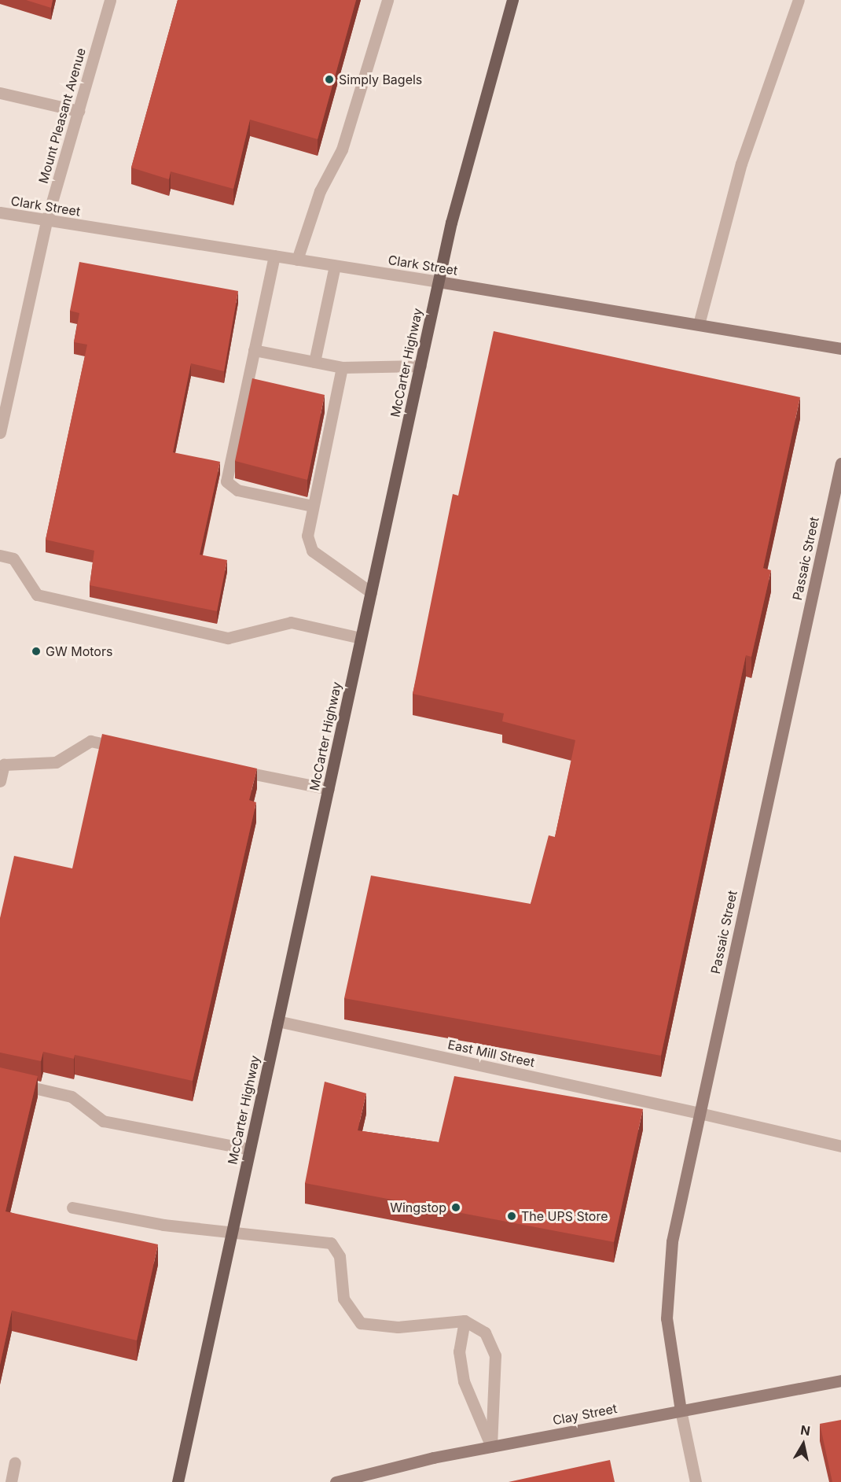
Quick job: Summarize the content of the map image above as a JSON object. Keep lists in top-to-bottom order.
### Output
{
  "streets": {
    "main road": [
      "Clark Street",
      "McCarter Highway",
      "Passaic Street",
      "Clay Street"
    ],
    "street": ["Mount Pleasant Avenue", "East Mill Street"]
  },
  "crossings": [
    ["Mount Pleasant Avenue", "Clark Street"],
    ["Clark Street", "McCarter Highway"],
    ["McCarter Highway", "East Mill Street"],
    ["Passaic Street", "East Mill Street"],
    ["Passaic Street", "Clay Street"]
  ],
  "places": [
    "Simply Bagels",
    "GW Motors",
    "Wingstop",
    "The UPS Store"
  ],
  "north": "top"
}
